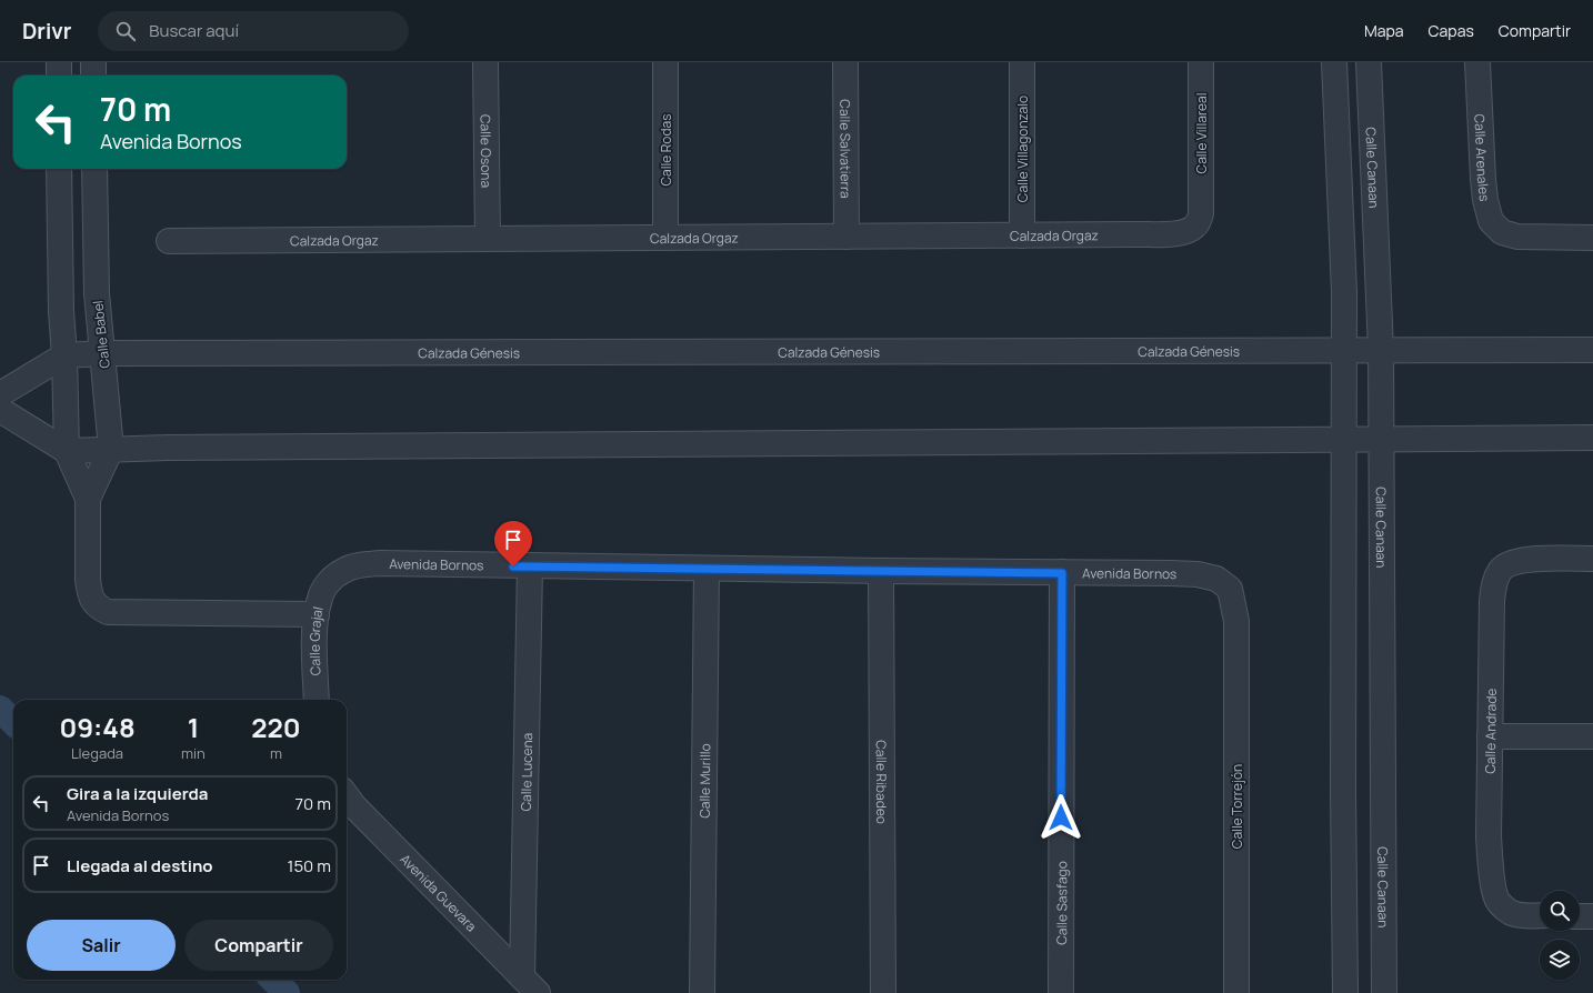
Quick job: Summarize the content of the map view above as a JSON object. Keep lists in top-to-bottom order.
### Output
{
  "streets": {
    "street": [
      "Calle Villareal",
      "Calle Salvatierra",
      "Calle Villagonzalo",
      "Calle Rodas",
      "Calle Osona",
      "Calle Arenales",
      "Calle Canaan",
      "Calzada Orgaz",
      "Calle Babel",
      "Calzada Génesis",
      "Avenida Bornos",
      "Calle Grajal",
      "Calle Andrade",
      "Calle Lucena",
      "Calle Murillo",
      "Calle Ribadeo",
      "Calle Torrejón",
      "Avenida Guevara",
      "Calle Sasfago"
    ]
  },
  "crossings": [
    ["Calle Villareal", "Calzada Orgaz"],
    ["Calle Salvatierra", "Calzada Orgaz"],
    ["Calle Villagonzalo", "Calzada Orgaz"],
    ["Calle Rodas", "Calzada Orgaz"],
    ["Calle Osona", "Calzada Orgaz"],
    ["Calle Canaan", "Calzada Génesis"],
    ["Calle Babel", "Calzada Génesis"],
    ["Avenida Bornos", "Calle Grajal"],
    ["Avenida Bornos", "Calle Lucena"],
    ["Avenida Bornos", "Calle Murillo"],
    ["Avenida Bornos", "Calle Ribadeo"],
    ["Avenida Bornos", "Calle Torrejón"],
    ["Avenida Bornos", "Calle Sasfago"],
    ["Calle Lucena", "Avenida Guevara"]
  ],
  "page": {
    "header": "Drivr",
    "search": "Buscar aquí",
    "nav": ["Mapa", "Capas", "Compartir"],
    "turn": ["70 m", "Avenida Bornos"],
    "eta": [
      "09:48",
      "Llegada",
      "1",
      "min",
      "220",
      "m"
    ],
    "list": [
      {
        "name": "Gira a la izquierda",
        "note": "Avenida Bornos",
        "value": "70 m"
      },
      {
        "name": "Llegada al destino",
        "value": "150 m"
      }
    ],
    "buttons": ["Salir", "Compartir"]
  }
}
